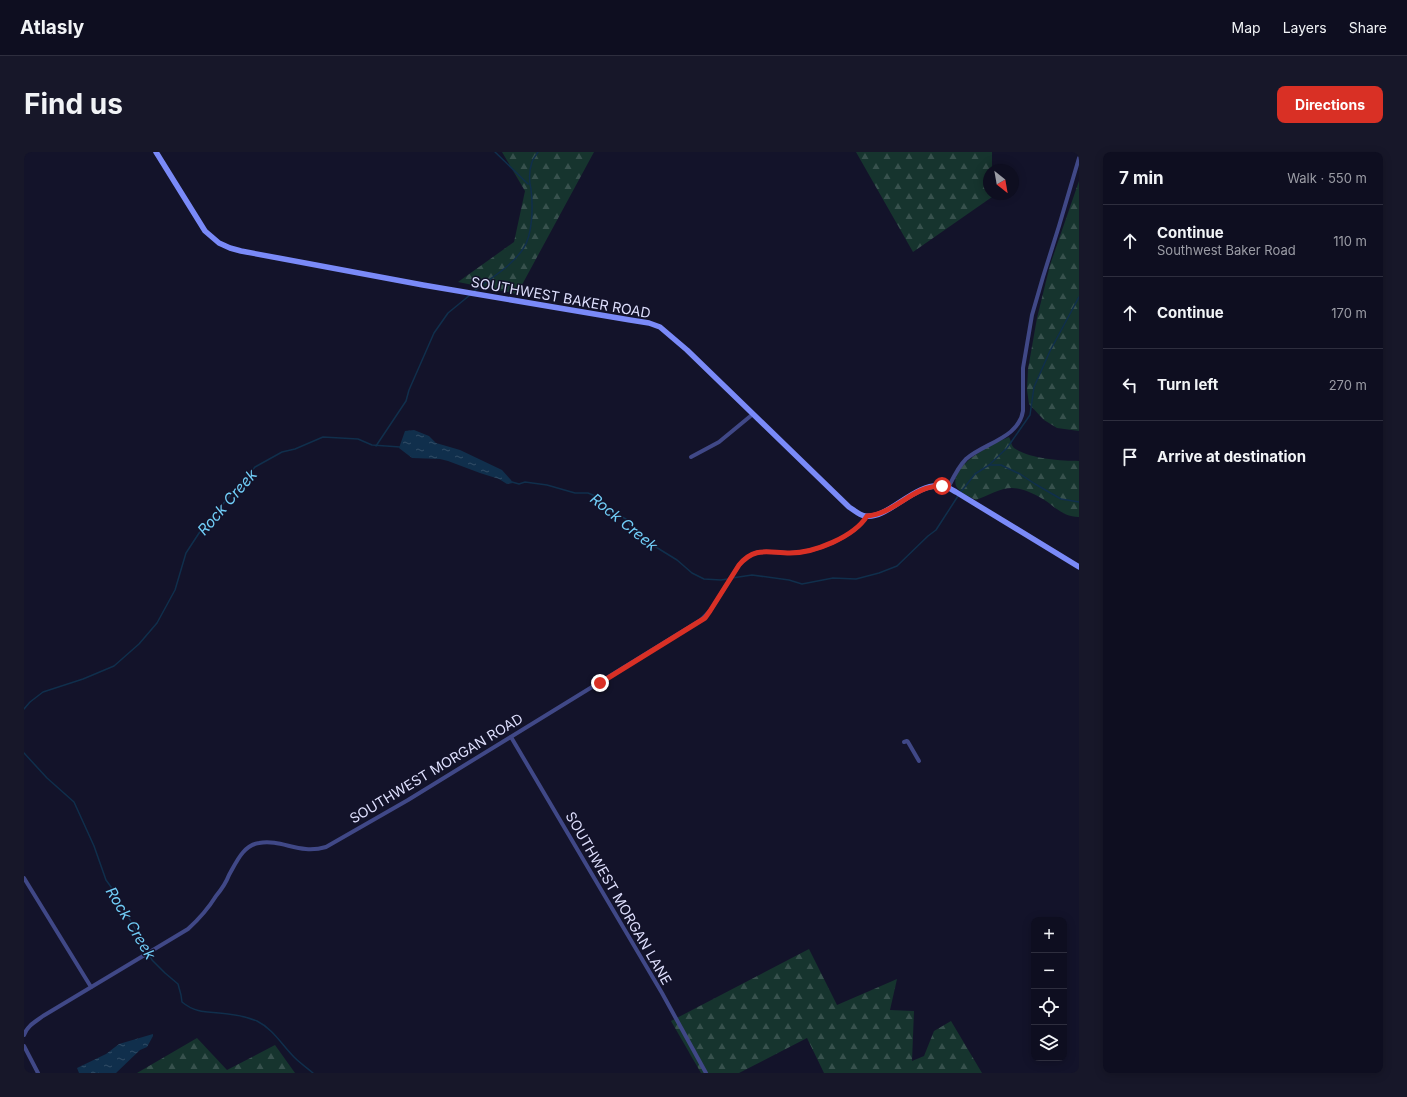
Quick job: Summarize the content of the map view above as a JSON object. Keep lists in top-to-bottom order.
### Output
{
  "streets": {
    "main road": ["SOUTHWEST BAKER ROAD"],
    "street": ["SOUTHWEST MORGAN ROAD", "SOUTHWEST MORGAN LANE"]
  },
  "crossings": [
    ["SOUTHWEST BAKER ROAD", "SOUTHWEST MORGAN ROAD"],
    ["SOUTHWEST MORGAN ROAD", "SOUTHWEST MORGAN LANE"]
  ],
  "water": ["Rock Creek"],
  "north": "bottom right",
  "page": {
    "header": "Atlasly",
    "nav": ["Map", "Layers", "Share"],
    "buttons": "Directions",
    "title": "Find us",
    "heading": ["7 min", "Walk · 550 m"],
    "list": [
      ["Continue", "Southwest Baker Road", "110 m"],
      ["Continue", "170 m"],
      ["Turn left", "270 m"],
      "Arrive at destination"
    ],
    "map_buttons": ["+", "−"]
  }
}
